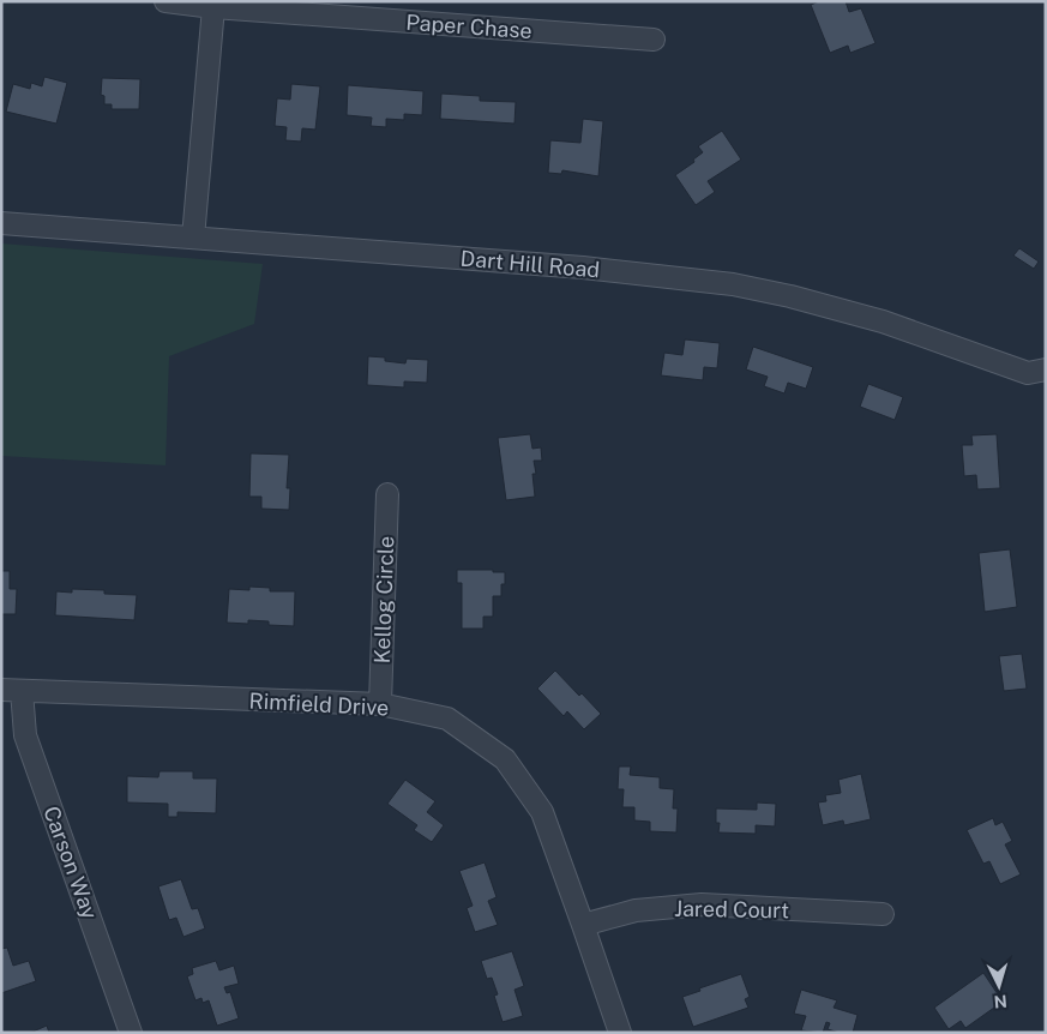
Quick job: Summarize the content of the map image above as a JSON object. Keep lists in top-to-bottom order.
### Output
{
  "streets": {
    "street": [
      "Paper Chase",
      "Dart Hill Road",
      "Kellog Circle",
      "Rimfield Drive",
      "Carson Way",
      "Jared Court"
    ]
  },
  "crossings": [
    ["Kellog Circle", "Rimfield Drive"],
    ["Rimfield Drive", "Carson Way"],
    ["Rimfield Drive", "Jared Court"]
  ],
  "north": "bottom"
}
